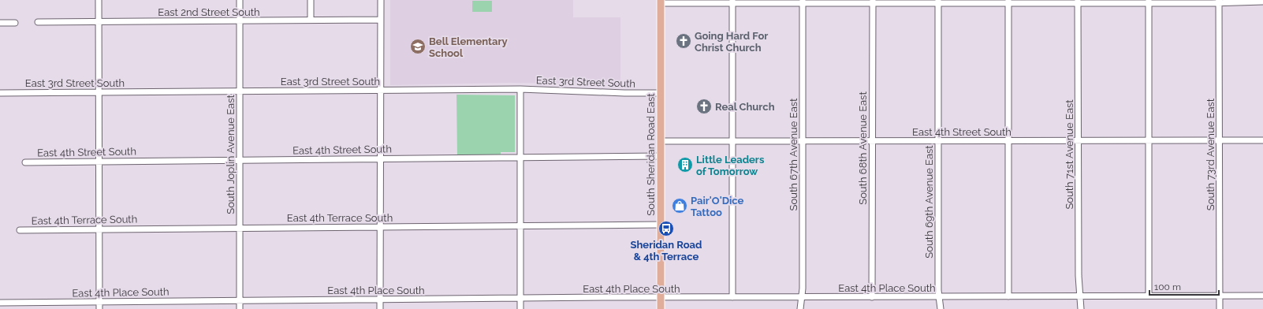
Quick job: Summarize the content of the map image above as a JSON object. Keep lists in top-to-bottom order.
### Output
{
  "streets": {
    "main road": ["South Sheridan Road East"],
    "street": [
      "East 2nd Street South",
      "East 3rd Street South",
      "East 4th Street South",
      "South 68th Avenue East",
      "South Joplin Avenue East",
      "South 67th Avenue East",
      "South 71st Avenue East",
      "South 73rd Avenue East",
      "South 69th Avenue East",
      "East 4th Terrace South",
      "East 4th Place South"
    ]
  },
  "crossings": [
    ["East 2nd Street South", "South Joplin Avenue East"],
    ["East 3rd Street South", "South Joplin Avenue East"],
    ["East 3rd Street South", "South Sheridan Road East"],
    ["East 4th Street South", "South 68th Avenue East"],
    ["East 4th Street South", "South Joplin Avenue East"],
    ["East 4th Street South", "South Sheridan Road East"],
    ["East 4th Street South", "South 67th Avenue East"],
    ["East 4th Street South", "South 71st Avenue East"],
    ["East 4th Street South", "South 73rd Avenue East"],
    ["East 4th Street South", "South 69th Avenue East"],
    ["South 68th Avenue East", "East 4th Place South"],
    ["South Joplin Avenue East", "East 4th Terrace South"],
    ["South Joplin Avenue East", "East 4th Place South"],
    ["South Sheridan Road East", "East 4th Terrace South"],
    ["South Sheridan Road East", "East 4th Place South"],
    ["South 67th Avenue East", "East 4th Place South"],
    ["South 71st Avenue East", "East 4th Place South"],
    ["South 73rd Avenue East", "East 4th Place South"],
    ["South 69th Avenue East", "East 4th Place South"]
  ],
  "places": {
    "church": ["Going Hard For Christ Church", "Real Church"],
    "school or university": ["Bell Elementary School"],
    "building": ["Little Leaders of Tomorrow"],
    "shop": ["Pair'O'Dice Tattoo"],
    "bus stop": ["Sheridan Road & 4th Terrace"]
  },
  "scale_bar": "100 m"
}
